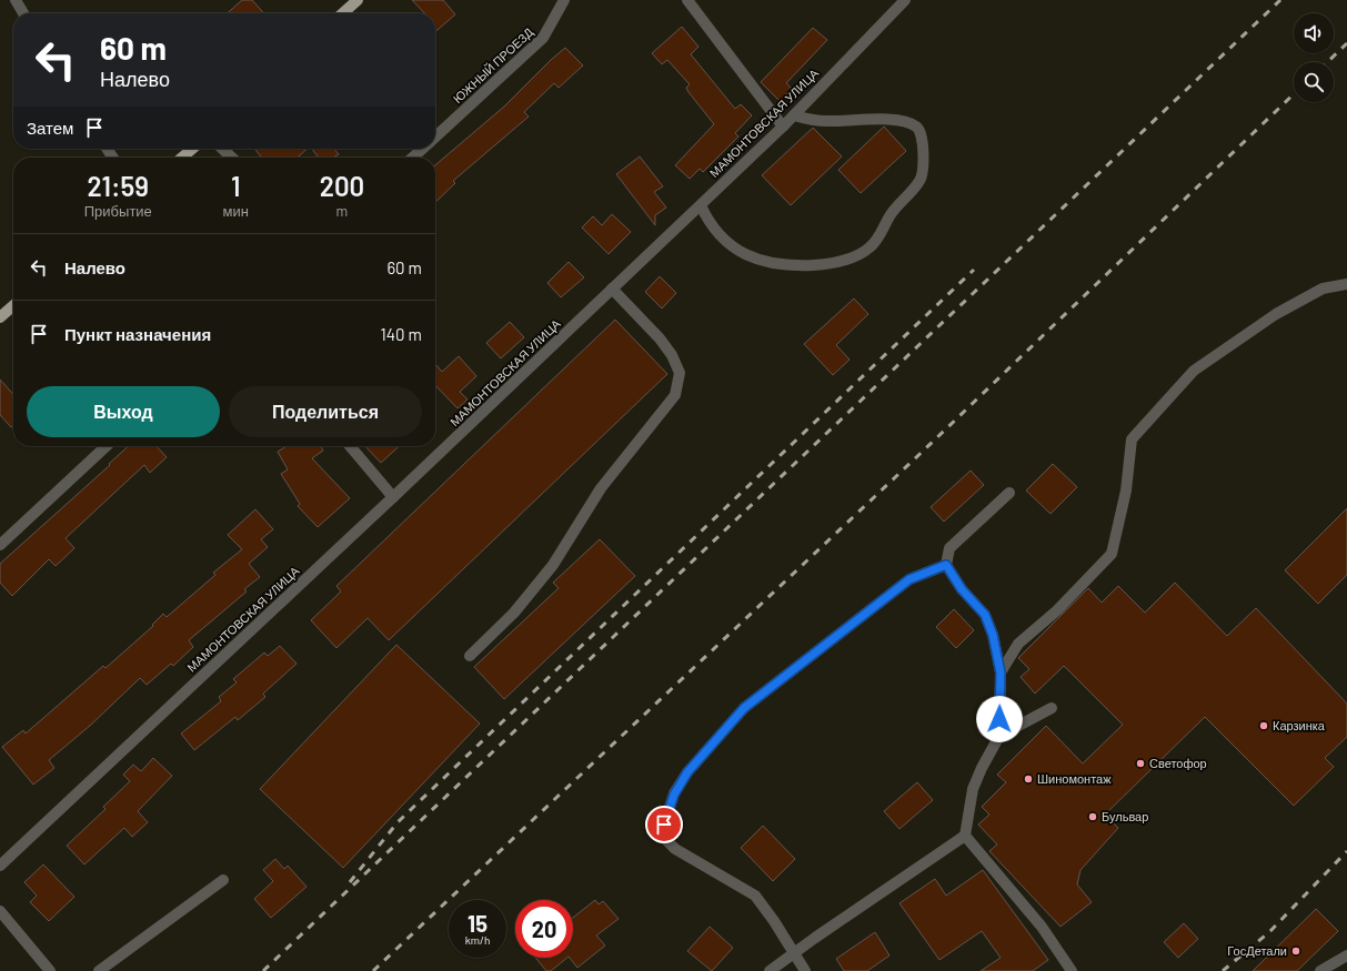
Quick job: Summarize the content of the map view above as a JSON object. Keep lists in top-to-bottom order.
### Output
{
  "streets": {
    "street": ["ЮЖНЫЙ ПРОЕЗД", "МАМОНТОВСКАЯ УЛИЦА"]
  },
  "places": [
    "Карзинка",
    "Светофор",
    "Шиномонтаж",
    "Бульвар",
    "ГосДетали"
  ],
  "page": {
    "turn": ["60 m", "Налево"],
    "then": "Затем",
    "eta": [
      "21:59",
      "Прибытие",
      "1",
      "мин",
      "200",
      "m"
    ],
    "list": [
      {
        "name": "Налево",
        "value": "60 m"
      },
      {
        "name": "Пункт назначения",
        "value": "140 m"
      }
    ],
    "buttons": ["Выход", "Поделиться"],
    "speed": "15 km/h",
    "limit": "20"
  }
}
